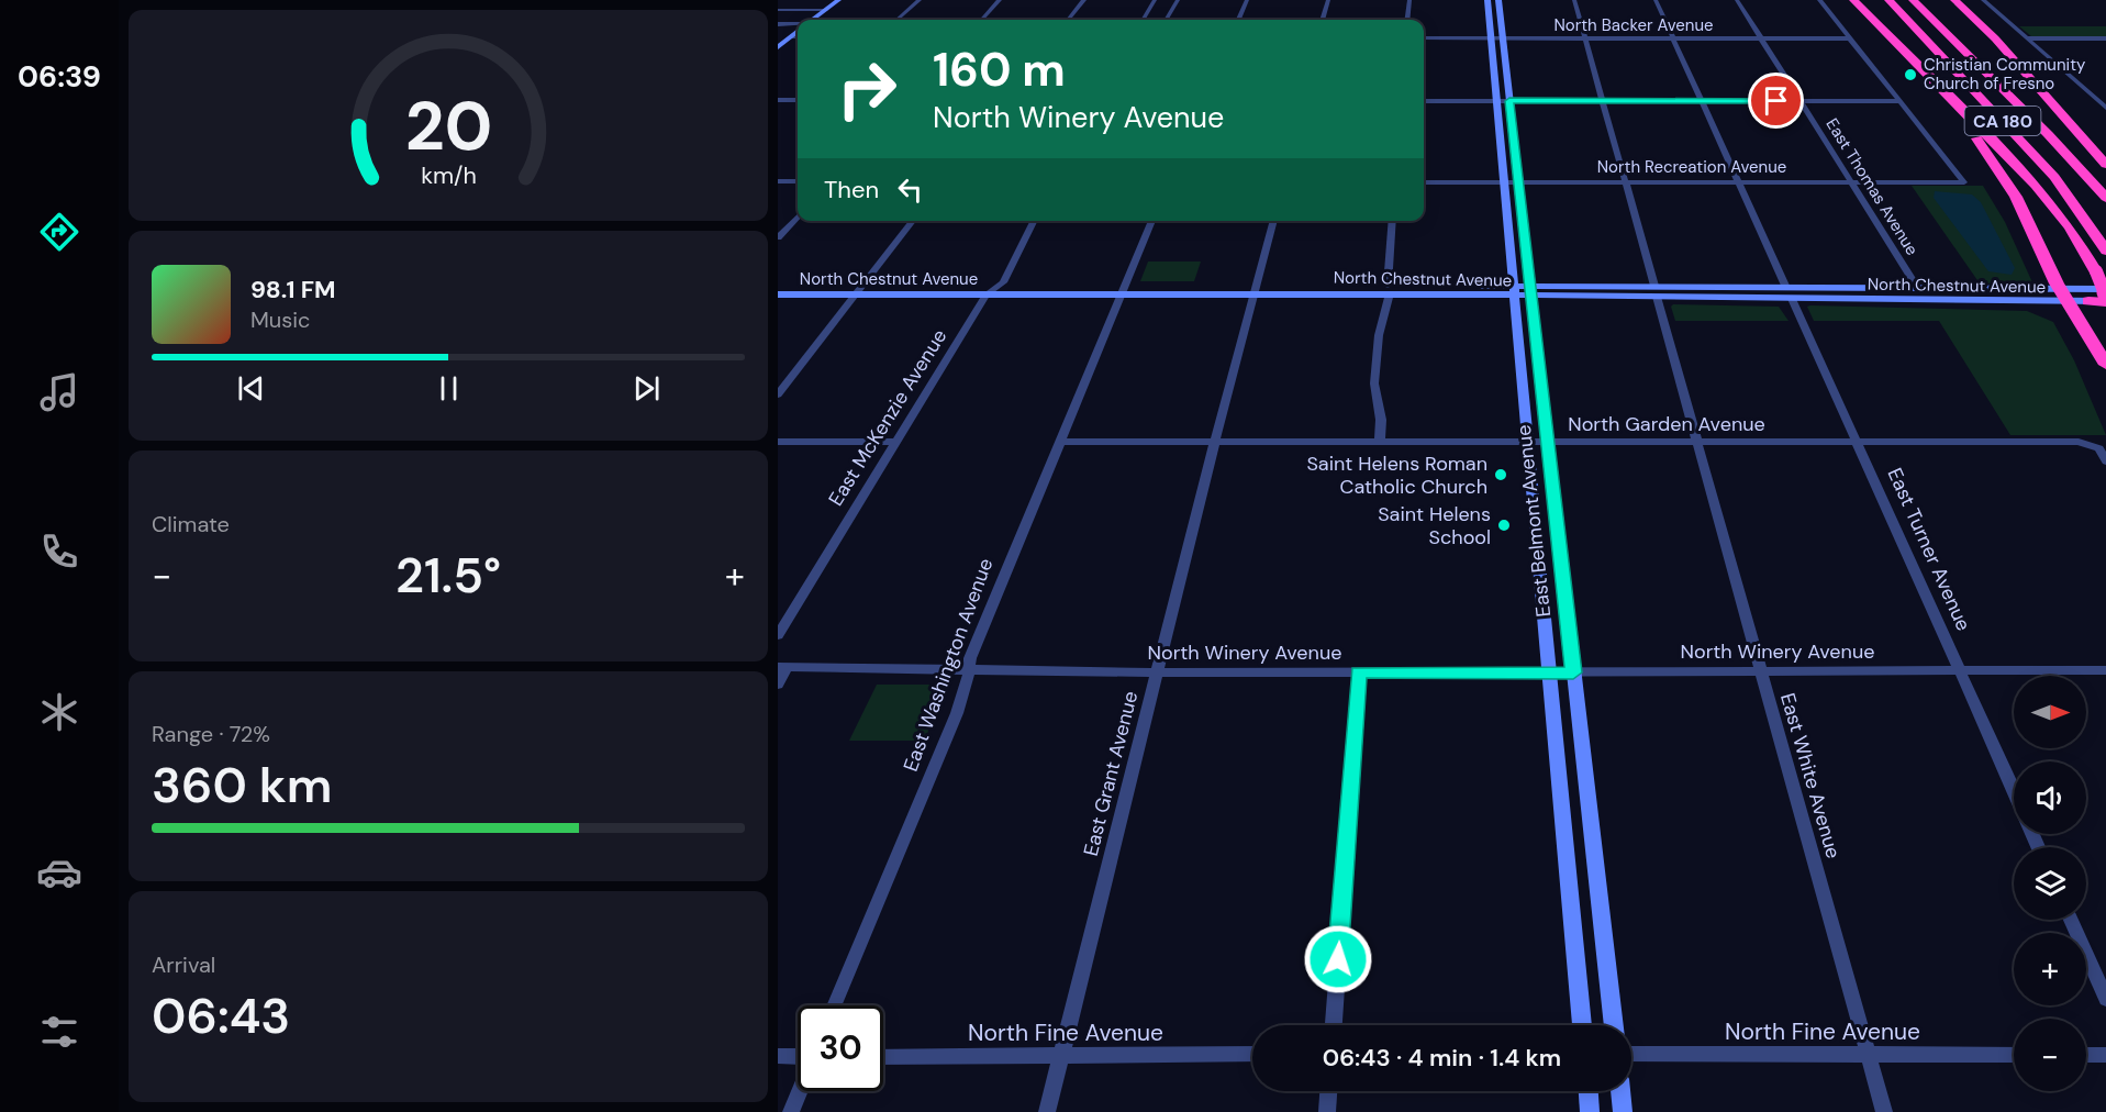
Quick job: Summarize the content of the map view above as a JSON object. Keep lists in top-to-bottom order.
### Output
{
  "streets": {
    "highway": ["CA 180"],
    "main road": ["North Chestnut Avenue", "East Belmont Avenue"],
    "street": [
      "North Backer Avenue",
      "North Recreation Avenue",
      "East Thomas Avenue",
      "East McKenzie Avenue",
      "North Garden Avenue",
      "East Turner Avenue",
      "North Winery Avenue",
      "East Washington Avenue",
      "East Grant Avenue",
      "East White Avenue",
      "North Fine Avenue"
    ]
  },
  "crossings": [
    ["North Backer Avenue", "East Thomas Avenue"],
    ["North Backer Avenue", "East Belmont Avenue"],
    ["North Backer Avenue", "East Turner Avenue"],
    ["North Backer Avenue", "East White Avenue"],
    ["North Recreation Avenue", "East Thomas Avenue"],
    ["North Recreation Avenue", "East Belmont Avenue"],
    ["North Recreation Avenue", "East Turner Avenue"],
    ["North Recreation Avenue", "East White Avenue"],
    ["East Thomas Avenue", "North Chestnut Avenue"],
    ["North Chestnut Avenue", "East McKenzie Avenue"],
    ["North Chestnut Avenue", "East Belmont Avenue"],
    ["North Chestnut Avenue", "East Turner Avenue"],
    ["North Chestnut Avenue", "East Washington Avenue"],
    ["North Chestnut Avenue", "East Grant Avenue"],
    ["North Chestnut Avenue", "East White Avenue"],
    ["North Garden Avenue", "East Belmont Avenue"],
    ["North Garden Avenue", "East Turner Avenue"],
    ["North Garden Avenue", "East Washington Avenue"],
    ["North Garden Avenue", "East Grant Avenue"],
    ["North Garden Avenue", "East White Avenue"],
    ["East Belmont Avenue", "North Winery Avenue"],
    ["East Turner Avenue", "North Winery Avenue"],
    ["North Winery Avenue", "East Washington Avenue"],
    ["North Winery Avenue", "East Grant Avenue"],
    ["North Winery Avenue", "East White Avenue"],
    ["East Grant Avenue", "North Fine Avenue"],
    ["East White Avenue", "North Fine Avenue"]
  ],
  "places": ["Christian Community Church of Fresno", "Saint Helens Roman Catholic Church", "Saint Helens School"],
  "north": "right",
  "page": {
    "tabs": "06:39",
    "turn": ["160 m", "North Winery Avenue"],
    "then": "Then",
    "song": ["98.1 FM", "Music"],
    "tile": [
      "Climate",
      ["Range · 72%", "360 km"],
      ["Arrival", "06:43"]
    ],
    "heat": ["−", "21.5°", "+"],
    "map_buttons": ["+", "−"],
    "limit": "30",
    "trip": "06:43 · 4 min · 1.4 km",
    "gauge": ["20", "km/h"]
  }
}
